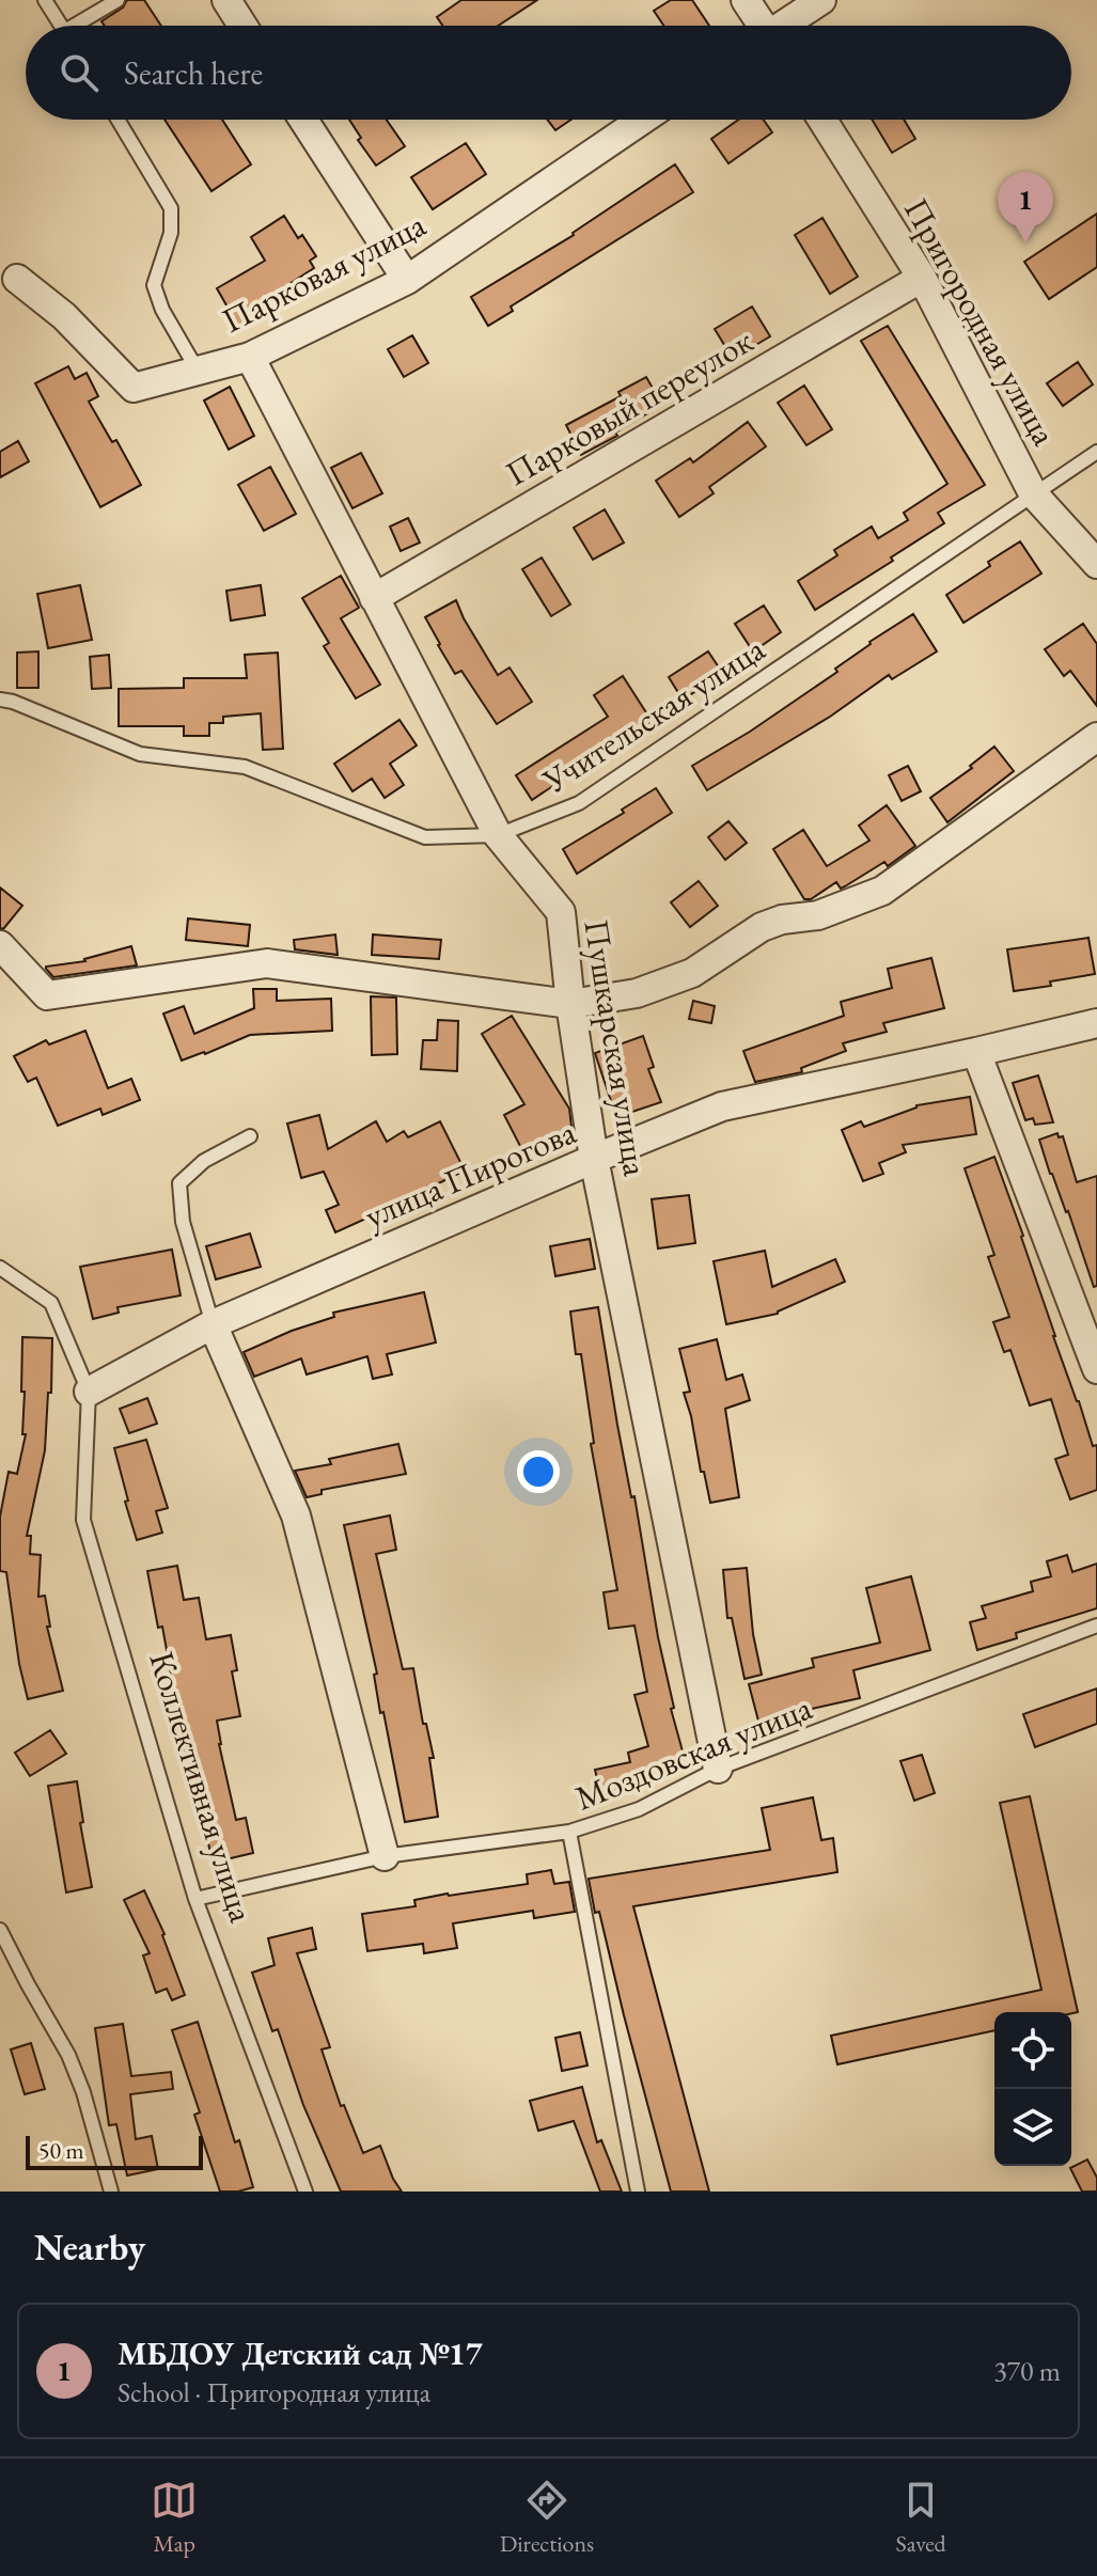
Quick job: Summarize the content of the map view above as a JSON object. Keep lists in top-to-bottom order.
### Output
{
  "streets": {
    "street": [
      "Парковая улица",
      "Пригородная улица",
      "Парковый переулок",
      "Пушкарская улица",
      "улица Пирогова"
    ],
    "lane": ["Учительская улица", "Моздовская улица", "Коллективная улица"]
  },
  "crossings": [
    ["Парковая улица", "Пушкарская улица"],
    ["Пригородная улица", "Парковый переулок"],
    ["Пригородная улица", "Учительская улица"],
    ["Парковый переулок", "Пушкарская улица"],
    ["Учительская улица", "Пушкарская улица"],
    ["Пушкарская улица", "улица Пирогова"],
    ["Пушкарская улица", "Моздовская улица"],
    ["улица Пирогова", "Коллективная улица"],
    ["Моздовская улица", "Коллективная улица"]
  ],
  "scale_bar": "50 m",
  "page": {
    "search": "Search here",
    "pins": "1",
    "scale": "50 m",
    "heading": "Nearby",
    "list": [
      {
        "mark": "1",
        "name": "МБДОУ Детский сад №17",
        "note": "School · Пригородная улица",
        "value": "370 m"
      }
    ],
    "nav": ["Map", "Directions", "Saved"]
  }
}
